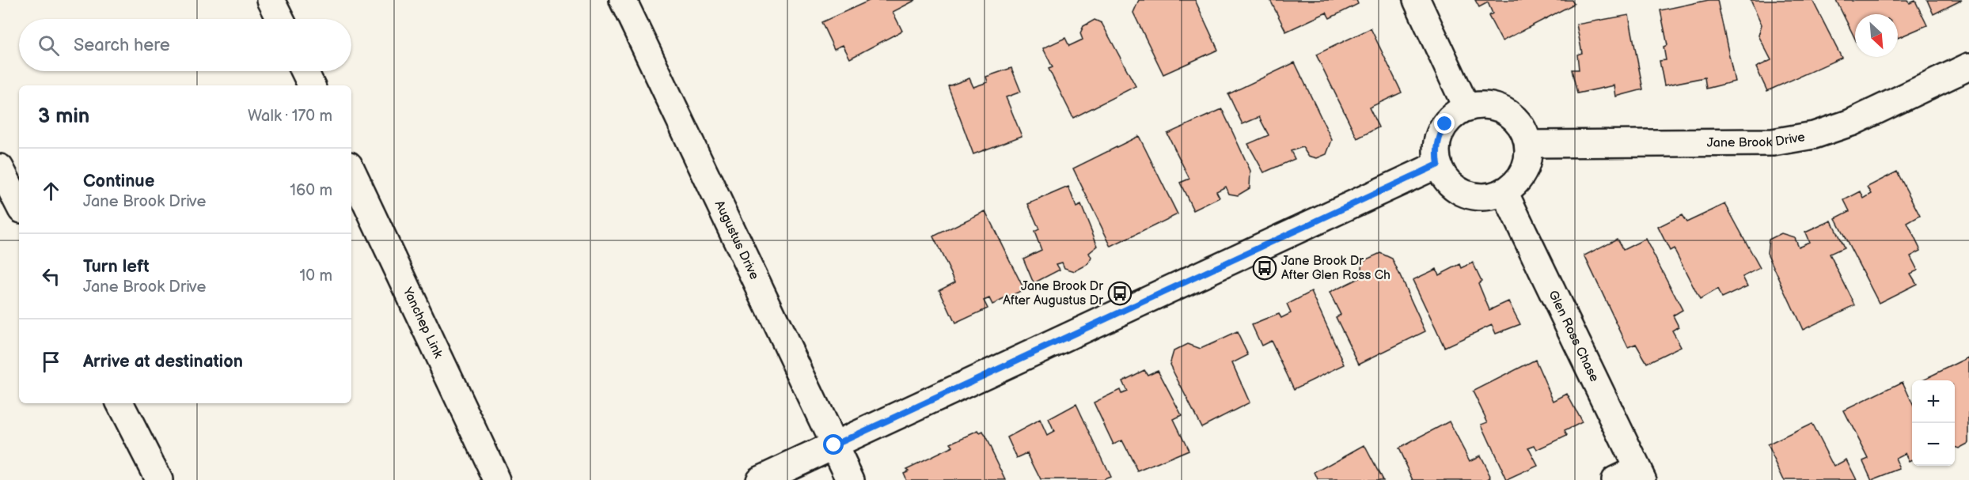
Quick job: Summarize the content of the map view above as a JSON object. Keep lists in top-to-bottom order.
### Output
{
  "streets": {
    "street": [
      "Jane Brook Drive",
      "Augustus Drive",
      "Yanchep Link",
      "Glen Ross Chase"
    ]
  },
  "crossings": [
    ["Jane Brook Drive", "Glen Ross Chase"]
  ],
  "places": {
    "bus stop": ["Jane Brook Dr After Glen Ross Ch", "Jane Brook Dr After Augustus Dr"]
  },
  "north": "bottom right",
  "page": {
    "search": "Search here",
    "heading": ["3 min", "Walk · 170 m"],
    "list": [
      ["Continue", "Jane Brook Drive", "160 m"],
      ["Turn left", "Jane Brook Drive", "10 m"],
      "Arrive at destination"
    ],
    "map_buttons": ["+", "−"]
  }
}
